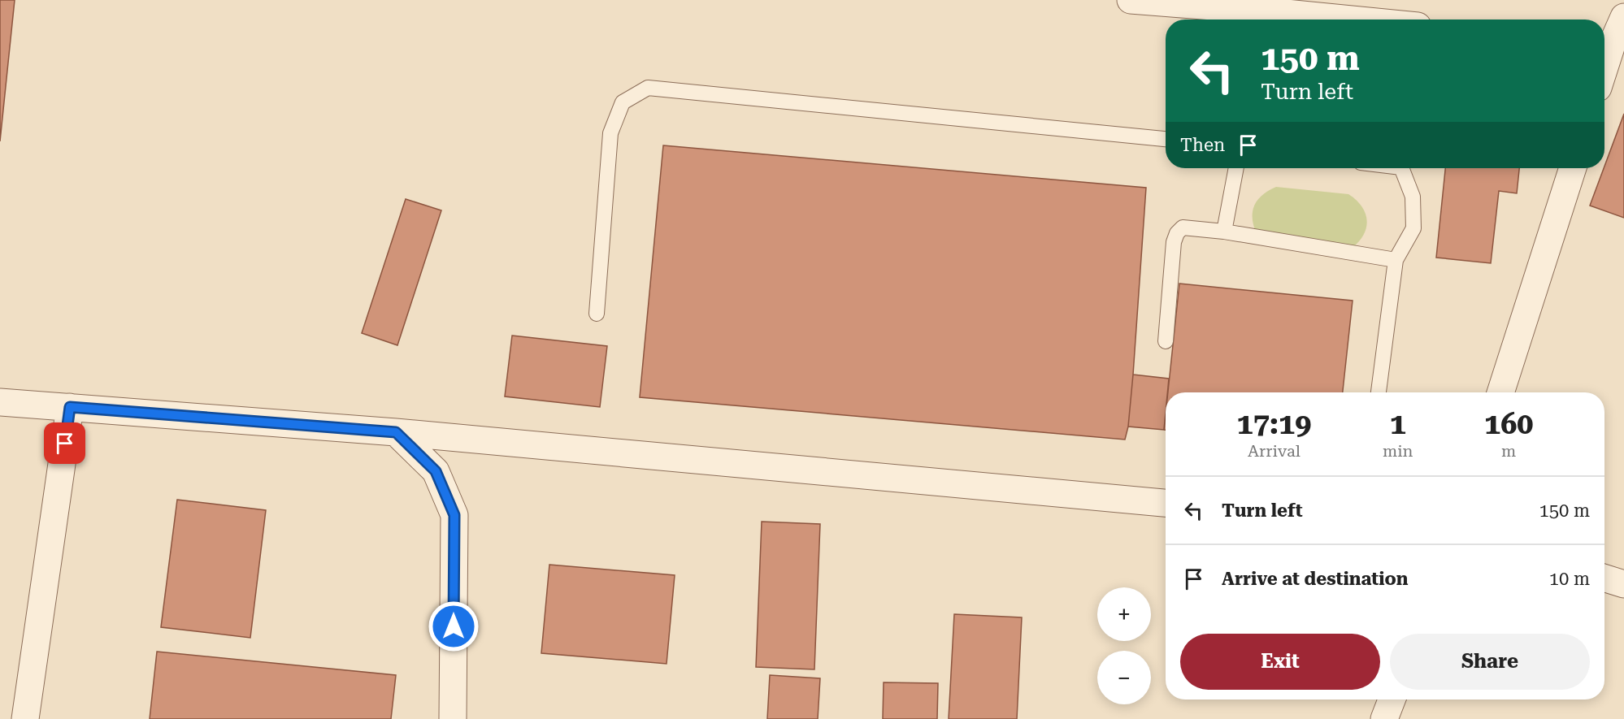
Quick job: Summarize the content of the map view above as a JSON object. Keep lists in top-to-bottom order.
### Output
{
  "page": {
    "turn": ["150 m", "Turn left"],
    "then": "Then",
    "eta": [
      "17:19",
      "Arrival",
      "1",
      "min",
      "160",
      "m"
    ],
    "list": [
      {
        "name": "Turn left",
        "value": "150 m"
      },
      {
        "name": "Arrive at destination",
        "value": "10 m"
      }
    ],
    "map_buttons": ["+", "−"],
    "buttons": ["Exit", "Share"]
  }
}
